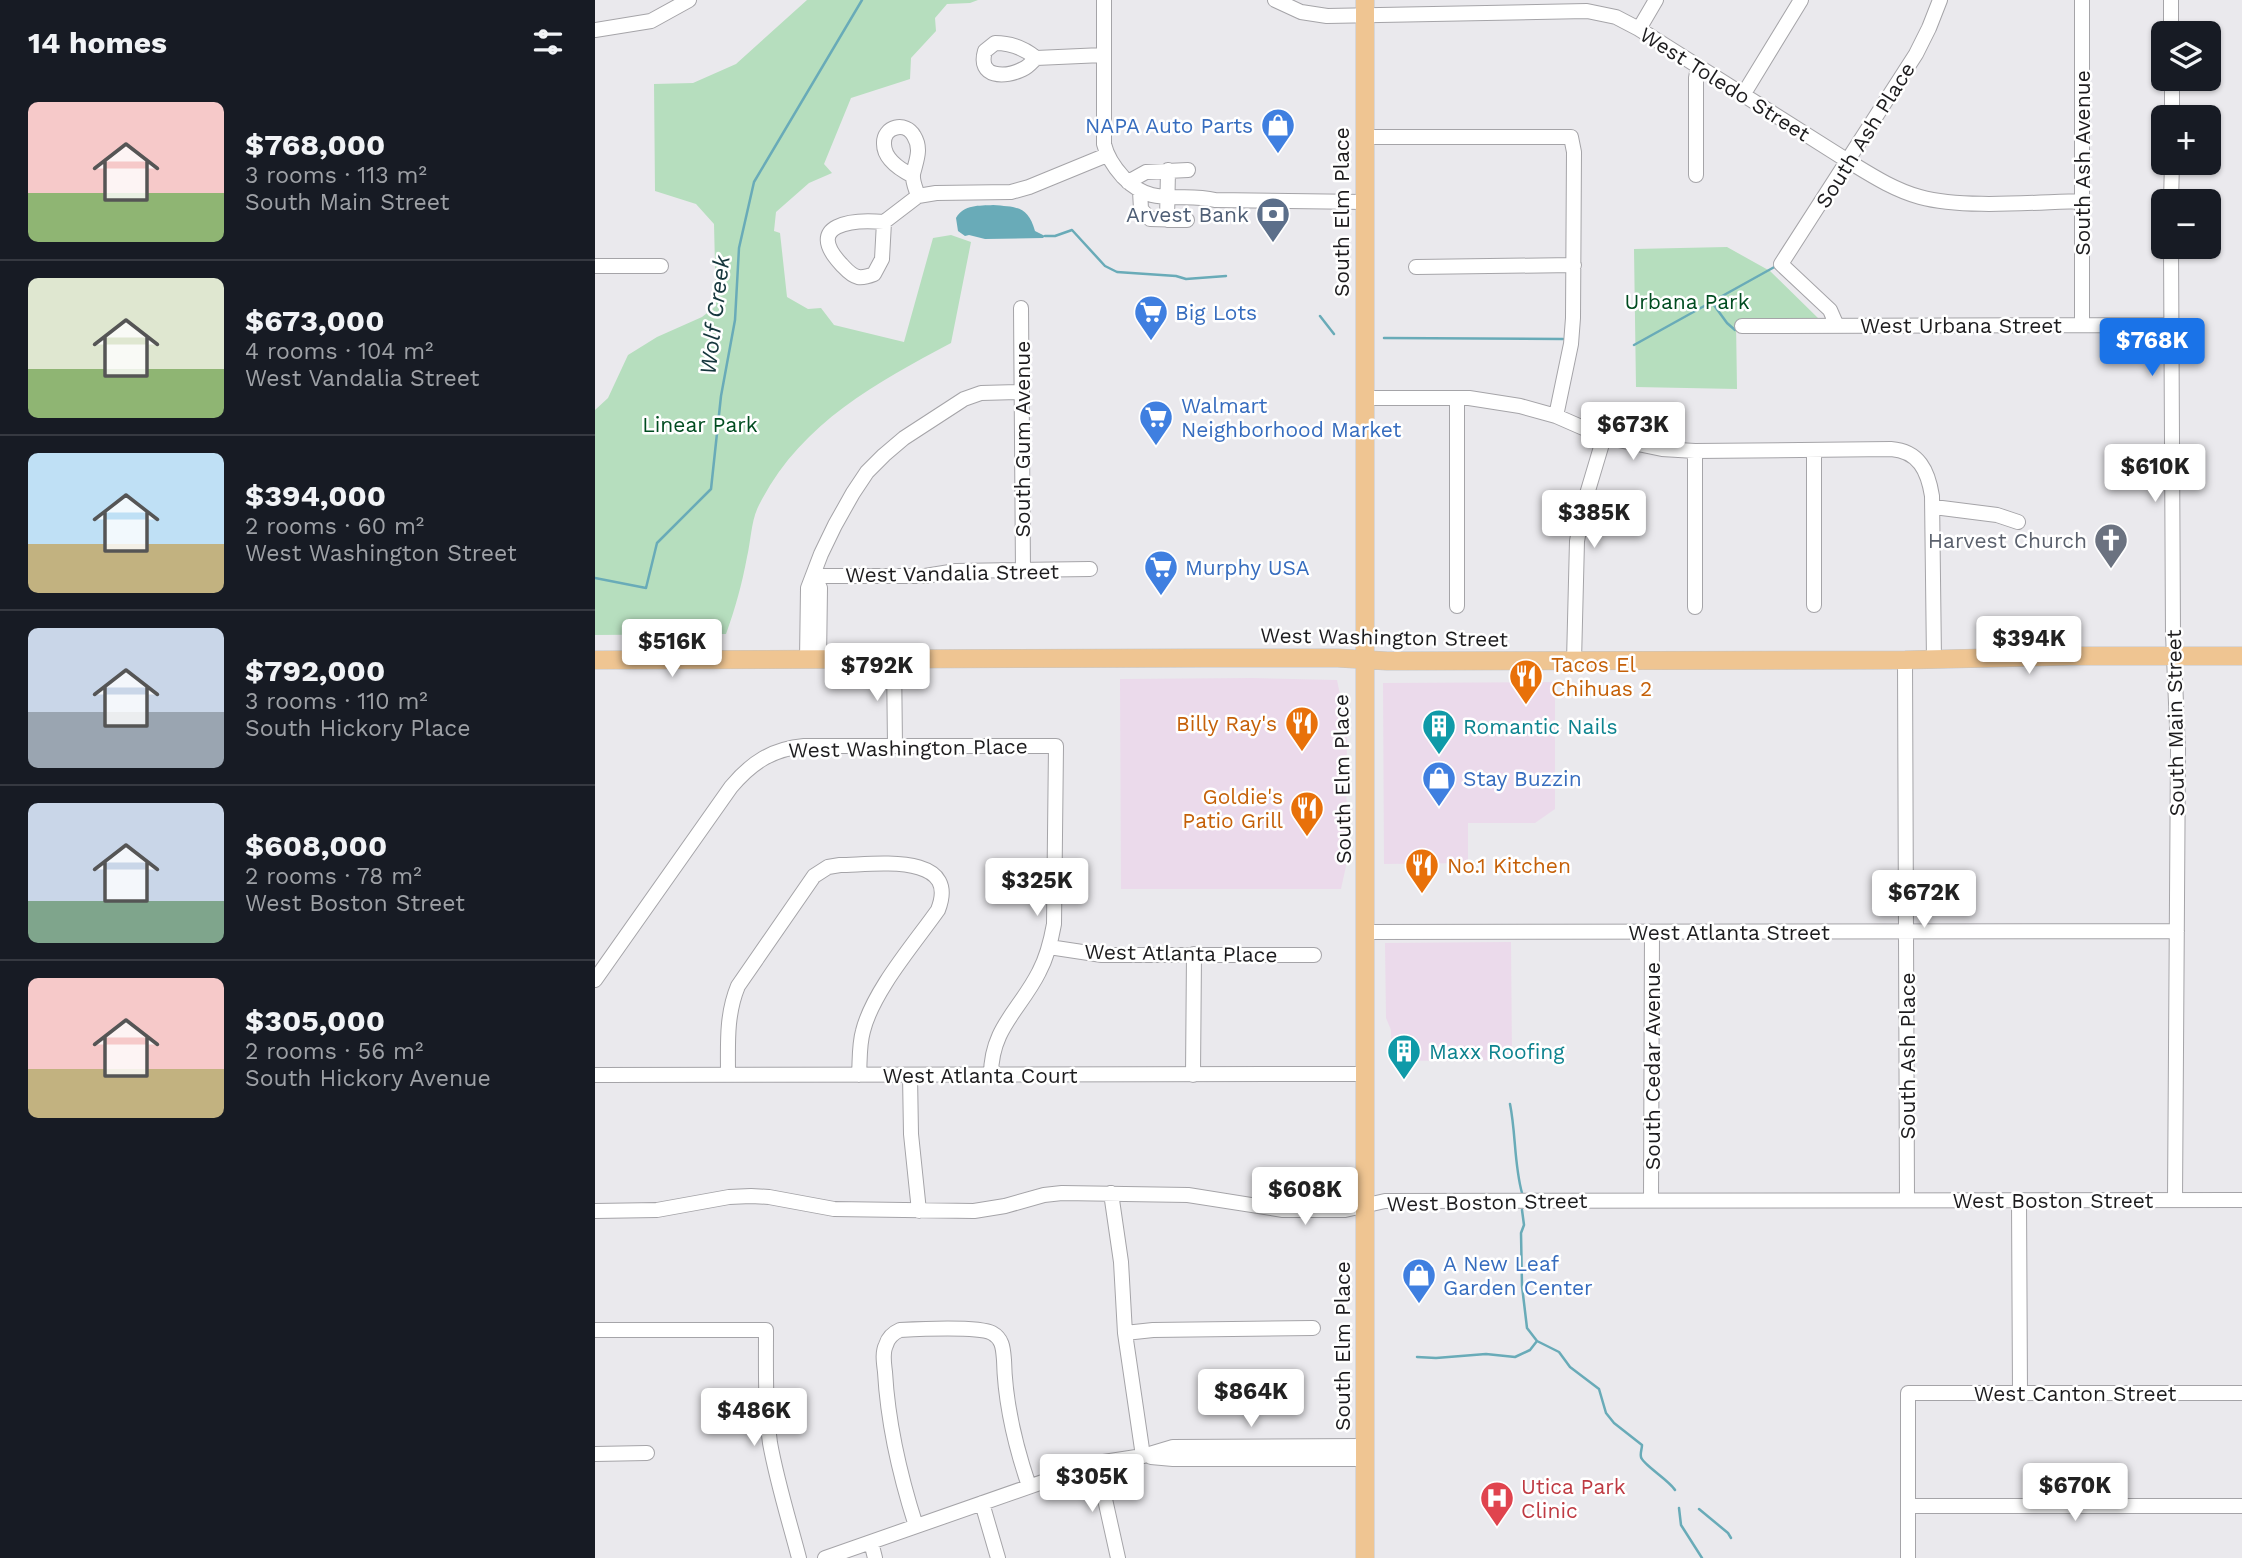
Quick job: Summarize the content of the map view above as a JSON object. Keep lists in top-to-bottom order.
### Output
{
  "streets": {
    "main road": ["South Elm Place", "West Washington Street"],
    "street": [
      "West Toledo Street",
      "South Ash Place",
      "South Ash Avenue",
      "West Urbana Street",
      "South Gum Avenue",
      "West Vandalia Street",
      "South Main Street",
      "West Washington Place",
      "West Atlanta Street",
      "West Atlanta Place",
      "South Cedar Avenue",
      "West Atlanta Court",
      "West Boston Street",
      "West Canton Street"
    ]
  },
  "crossings": [
    ["West Toledo Street", "South Ash Place"],
    ["West Toledo Street", "South Ash Avenue"],
    ["West Toledo Street", "South Elm Place"],
    ["South Ash Place", "West Urbana Street"],
    ["South Ash Place", "West Washington Street"],
    ["South Ash Place", "West Atlanta Street"],
    ["South Ash Place", "West Boston Street"],
    ["South Ash Avenue", "West Urbana Street"],
    ["South Elm Place", "West Washington Street"],
    ["South Elm Place", "West Atlanta Street"],
    ["South Elm Place", "West Atlanta Court"],
    ["South Elm Place", "West Boston Street"],
    ["West Urbana Street", "South Main Street"],
    ["South Gum Avenue", "West Vandalia Street"],
    ["West Washington Street", "South Main Street"],
    ["South Main Street", "West Atlanta Street"],
    ["South Main Street", "West Boston Street"],
    ["West Washington Place", "West Atlanta Place"],
    ["West Atlanta Street", "South Cedar Avenue"],
    ["South Cedar Avenue", "West Boston Street"]
  ],
  "water": ["Wolf Creek"],
  "parks": ["Urbana Park", "Linear Park"],
  "places": {
    "shop": ["NAPA Auto Parts", "Stay Buzzin", "A New Leaf Garden Center"],
    "bank": ["Arvest Bank"],
    "supermarket": ["Big Lots", "Walmart Neighborhood Market", "Murphy USA"],
    "church": ["Harvest Church"],
    "restaurant": [
      "Tacos El Chihuas 2",
      "Billy Ray's",
      "Goldie's Patio Grill",
      "No.1 Kitchen"
    ],
    "building": ["Romantic Nails", "Maxx Roofing"],
    "hospital": ["Utica Park Clinic"]
  },
  "page": {
    "heading": "14 homes",
    "map_buttons": ["+", "−"],
    "list": [
      {
        "name": "$768,000",
        "note": "3 rooms · 113 m² · South Main Street"
      },
      {
        "name": "$673,000",
        "note": "4 rooms · 104 m² · West Vandalia Street"
      },
      {
        "name": "$394,000",
        "note": "2 rooms · 60 m² · West Washington Street"
      },
      {
        "name": "$792,000",
        "note": "3 rooms · 110 m² · South Hickory Place"
      },
      {
        "name": "$608,000",
        "note": "2 rooms · 78 m² · West Boston Street"
      },
      {
        "name": "$305,000",
        "note": "2 rooms · 56 m² · South Hickory Avenue"
      }
    ],
    "price": [
      "$768K",
      "$673K",
      "$610K",
      "$385K",
      "$394K",
      "$516K",
      "$792K",
      "$325K",
      "$672K",
      "$608K",
      "$864K",
      "$486K",
      "$305K",
      "$670K"
    ]
  }
}
